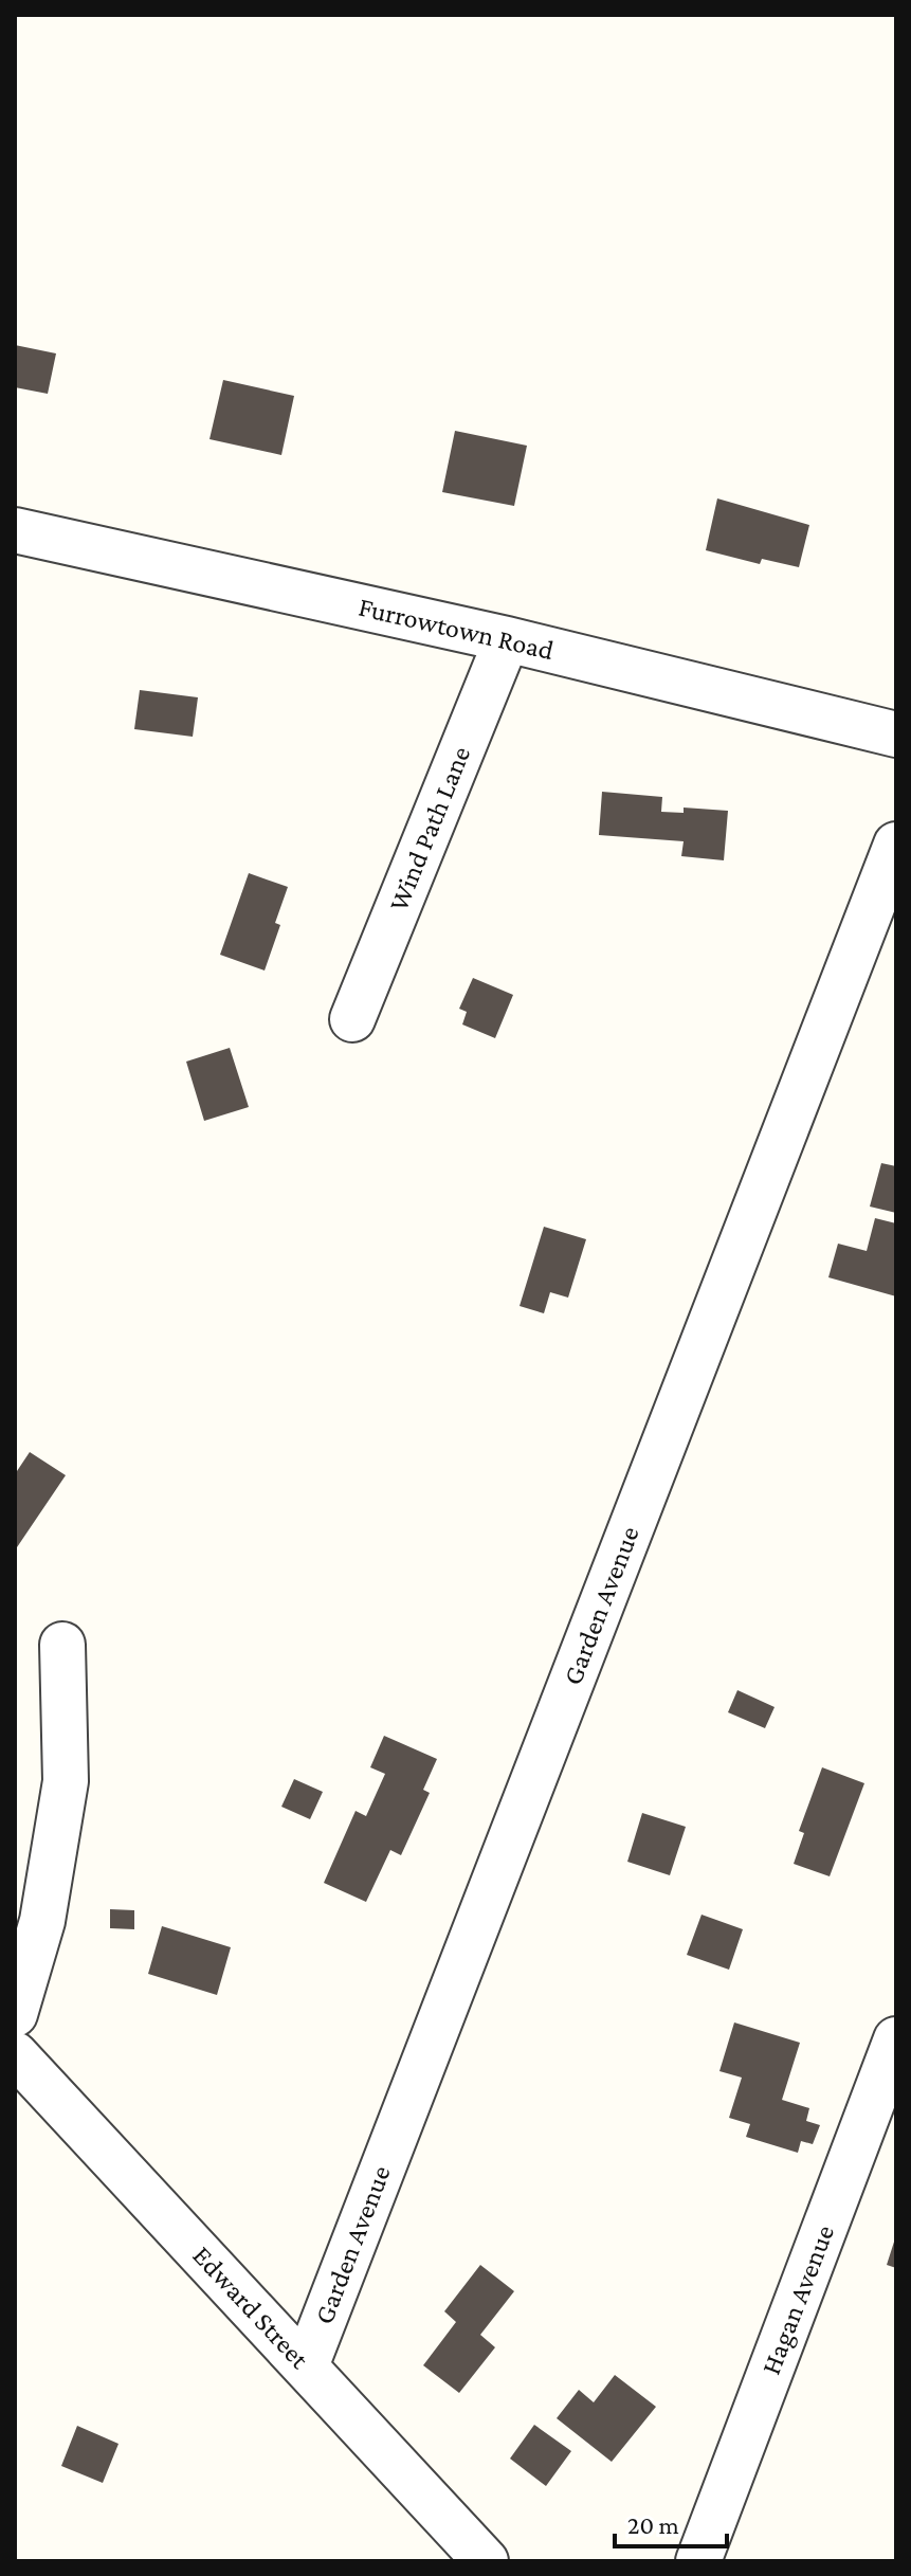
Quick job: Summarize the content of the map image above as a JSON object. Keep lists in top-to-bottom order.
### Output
{
  "streets": {
    "street": [
      "Furrowtown Road",
      "Wind Path Lane",
      "Garden Avenue",
      "Hagan Avenue",
      "Edward Street"
    ]
  },
  "crossings": [
    ["Furrowtown Road", "Wind Path Lane"],
    ["Garden Avenue", "Edward Street"]
  ],
  "scale_bar": "20 m"
}
